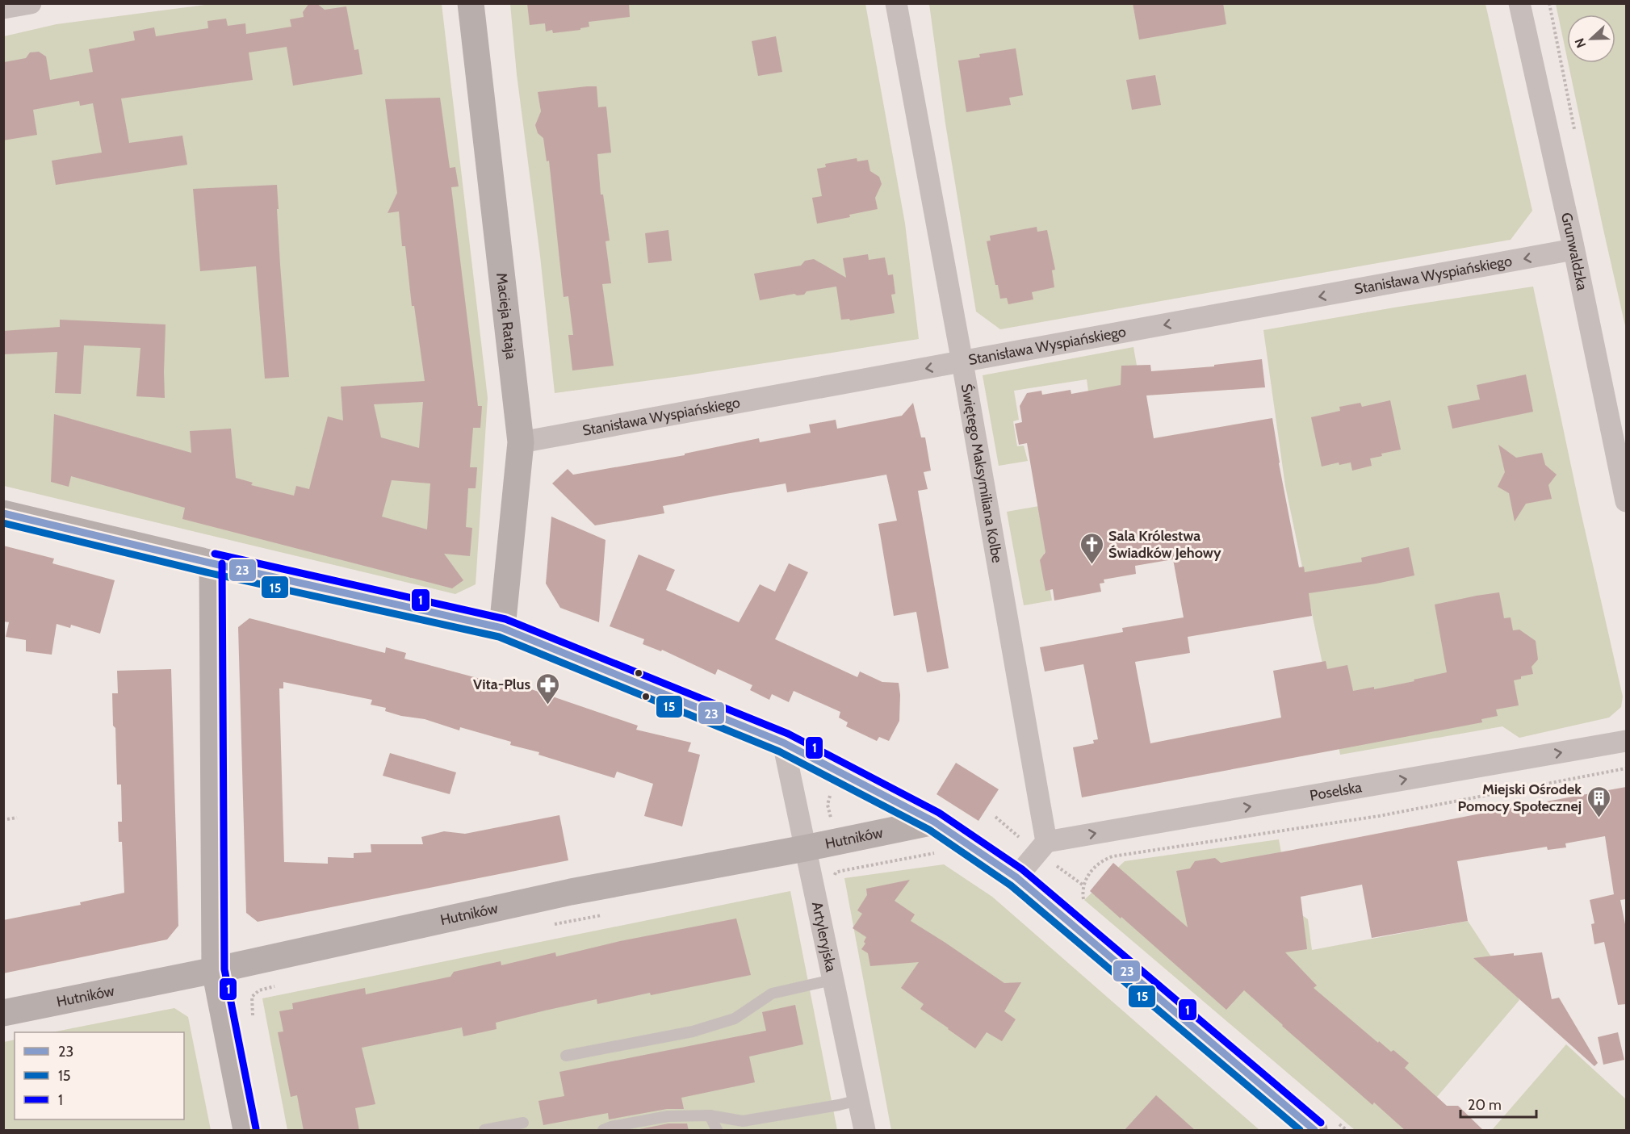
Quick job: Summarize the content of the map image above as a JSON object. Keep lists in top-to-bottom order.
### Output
{
  "streets": {
    "street": [
      "Grunwaldzka",
      "Stanisława Wyspiańskiego",
      "Macieja Rataja",
      "Świętego Maksymiliana Kolbe",
      "Poselska",
      "Hutników",
      "Artyleryjska"
    ]
  },
  "crossings": [
    ["Grunwaldzka", "Stanisława Wyspiańskiego"],
    ["Stanisława Wyspiańskiego", "Macieja Rataja"],
    ["Stanisława Wyspiańskiego", "Świętego Maksymiliana Kolbe"],
    ["Świętego Maksymiliana Kolbe", "Poselska"],
    ["Hutników", "Artyleryjska"]
  ],
  "one_way": ["Stanisława Wyspiańskiego", "Poselska"],
  "places": {
    "church": ["Sala Królestwa Świadków Jehowy"],
    "pharmacy": ["Vita-Plus"],
    "building": ["Miejski Ośrodek Pomocy Społecznej"]
  },
  "lines": ["transit line 23", "transit line 15", "transit line 1"],
  "legend": ["23", "15", "1"],
  "scale_bar": "20 m",
  "north": "left"
}
